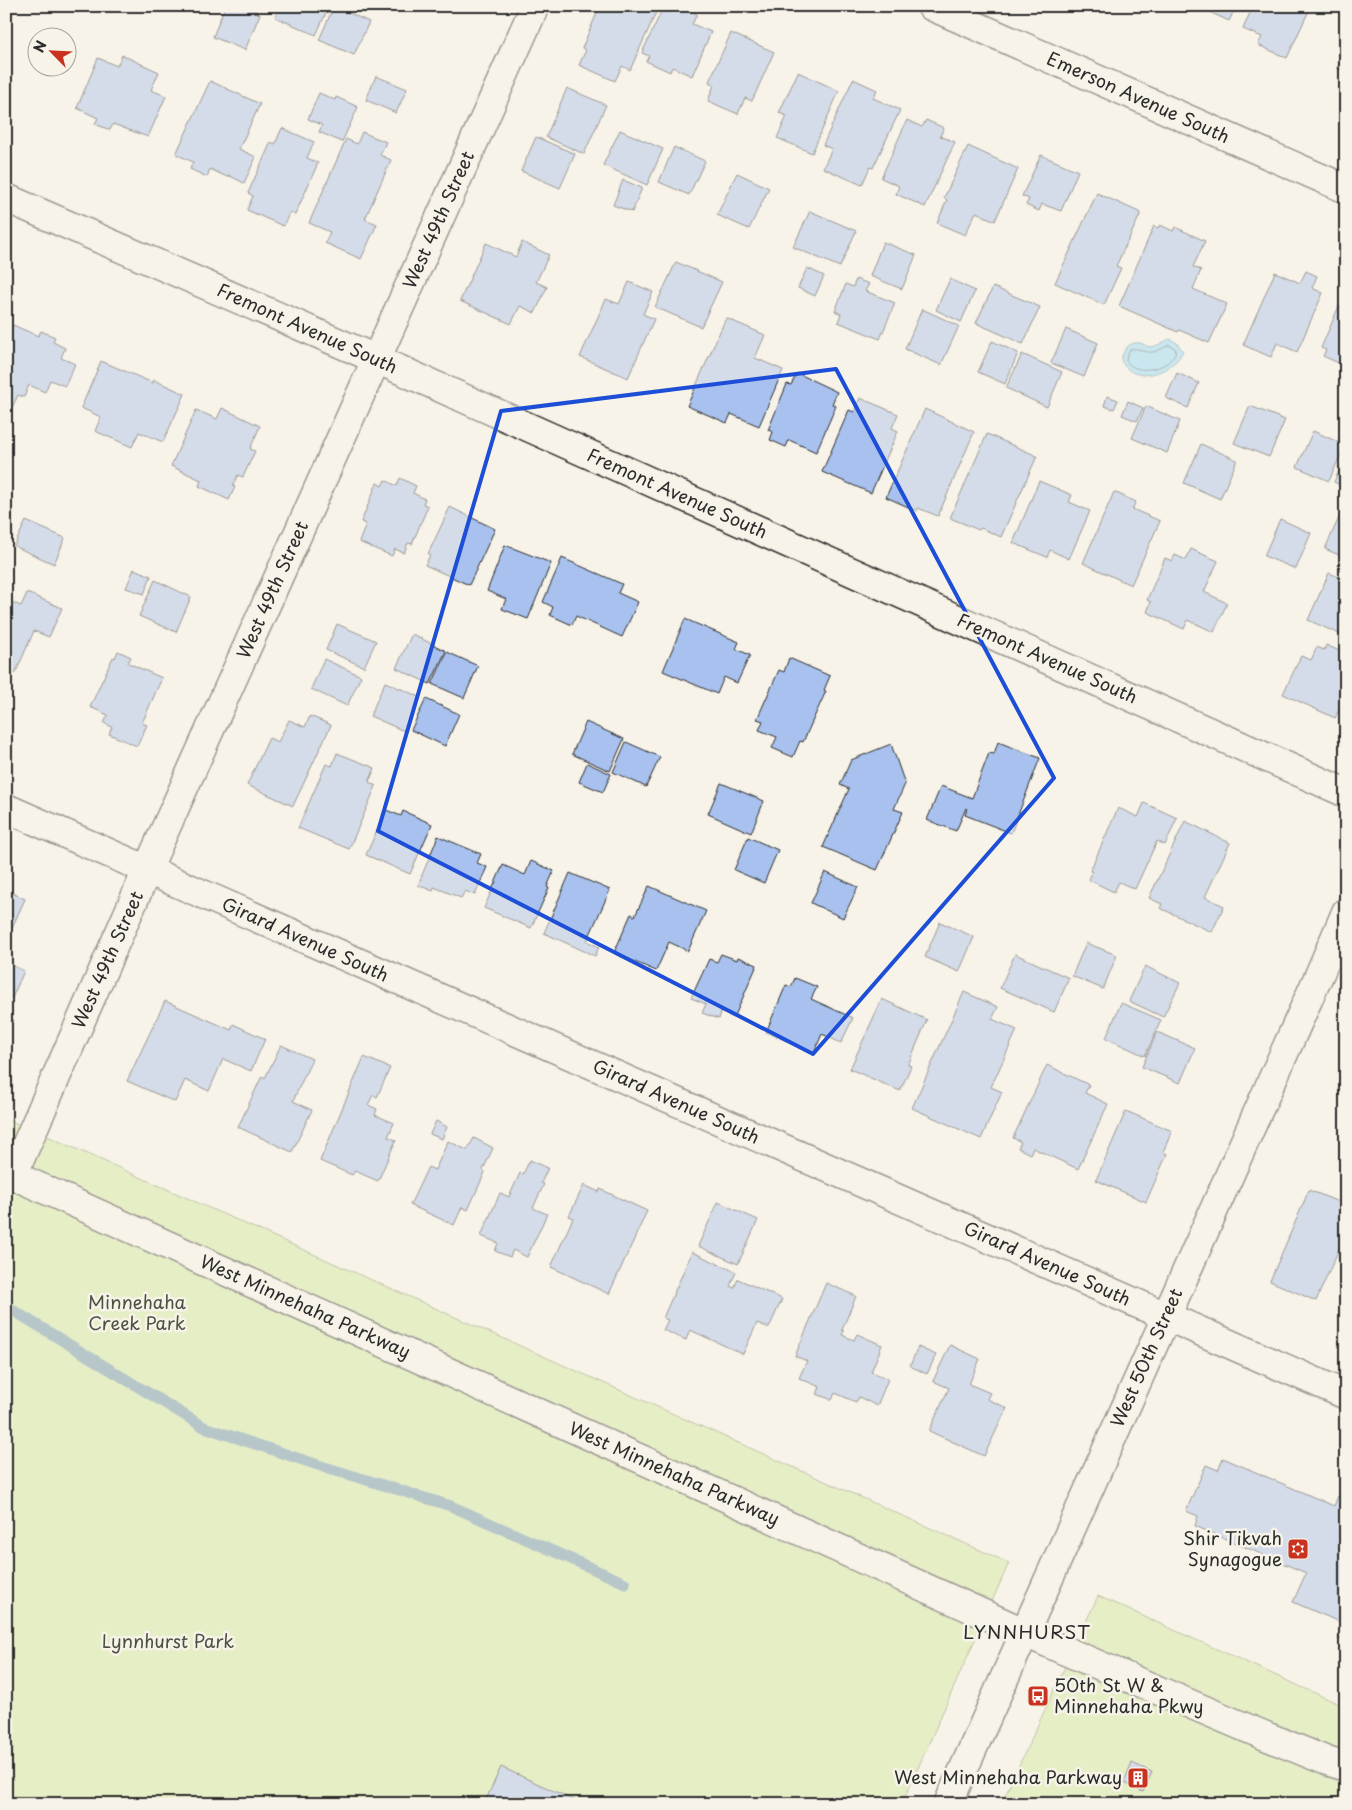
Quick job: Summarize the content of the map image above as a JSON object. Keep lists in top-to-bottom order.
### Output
{
  "streets": {
    "street": [
      "Emerson Avenue South",
      "West 49th Street",
      "Fremont Avenue South",
      "Girard Avenue South",
      "West Minnehaha Parkway",
      "West 50th Street"
    ]
  },
  "crossings": [
    ["West 49th Street", "Fremont Avenue South"],
    ["West 49th Street", "Girard Avenue South"],
    ["West 49th Street", "West Minnehaha Parkway"],
    ["Girard Avenue South", "West 50th Street"],
    ["West Minnehaha Parkway", "West 50th Street"]
  ],
  "districts": ["LYNNHURST"],
  "parks": ["Minnehaha Creek Park", "Lynnhurst Park"],
  "places": {
    "synagogue": ["Shir Tikvah Synagogue"],
    "bus stop": ["50th St W & Minnehaha Pkwy"],
    "building": ["West Minnehaha Parkway"]
  },
  "north": "top left"
}
